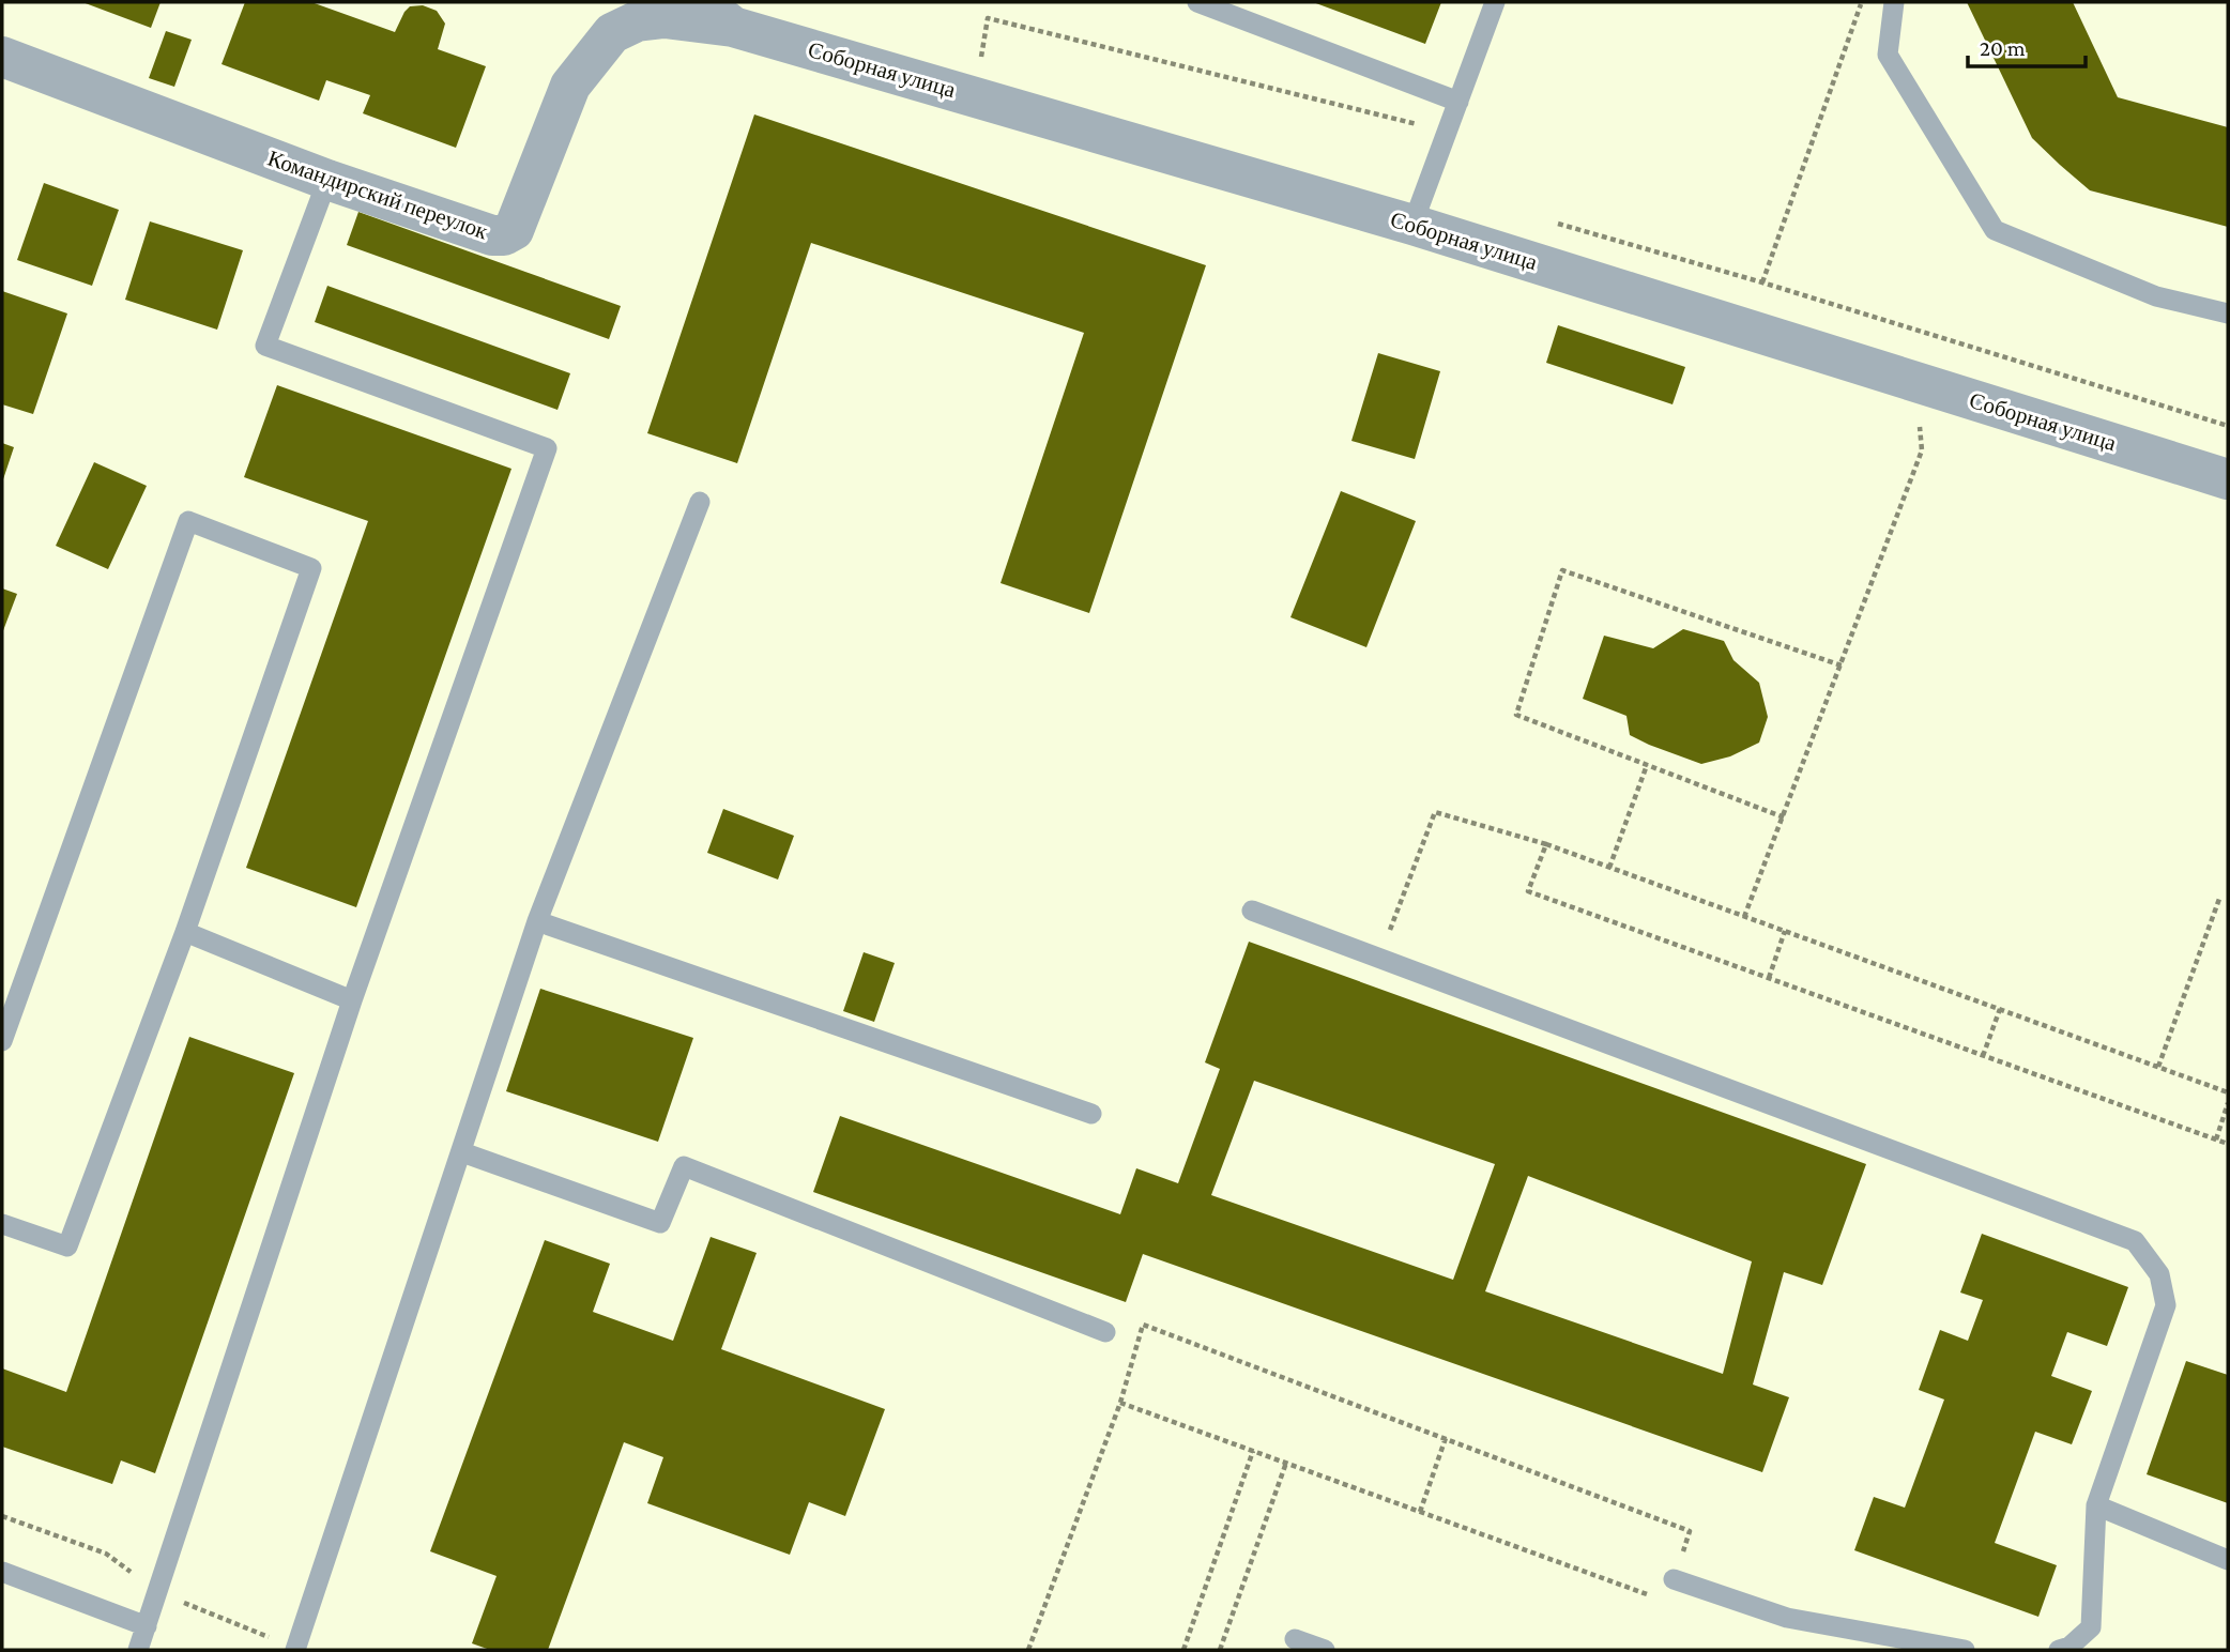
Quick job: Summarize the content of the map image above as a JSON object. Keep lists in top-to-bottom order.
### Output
{
  "streets": {
    "street": ["Соборная улица", "Командирский переулок"]
  },
  "crossings": [
    ["Соборная улица", "Командирский переулок"]
  ],
  "scale_bar": "20 m"
}
